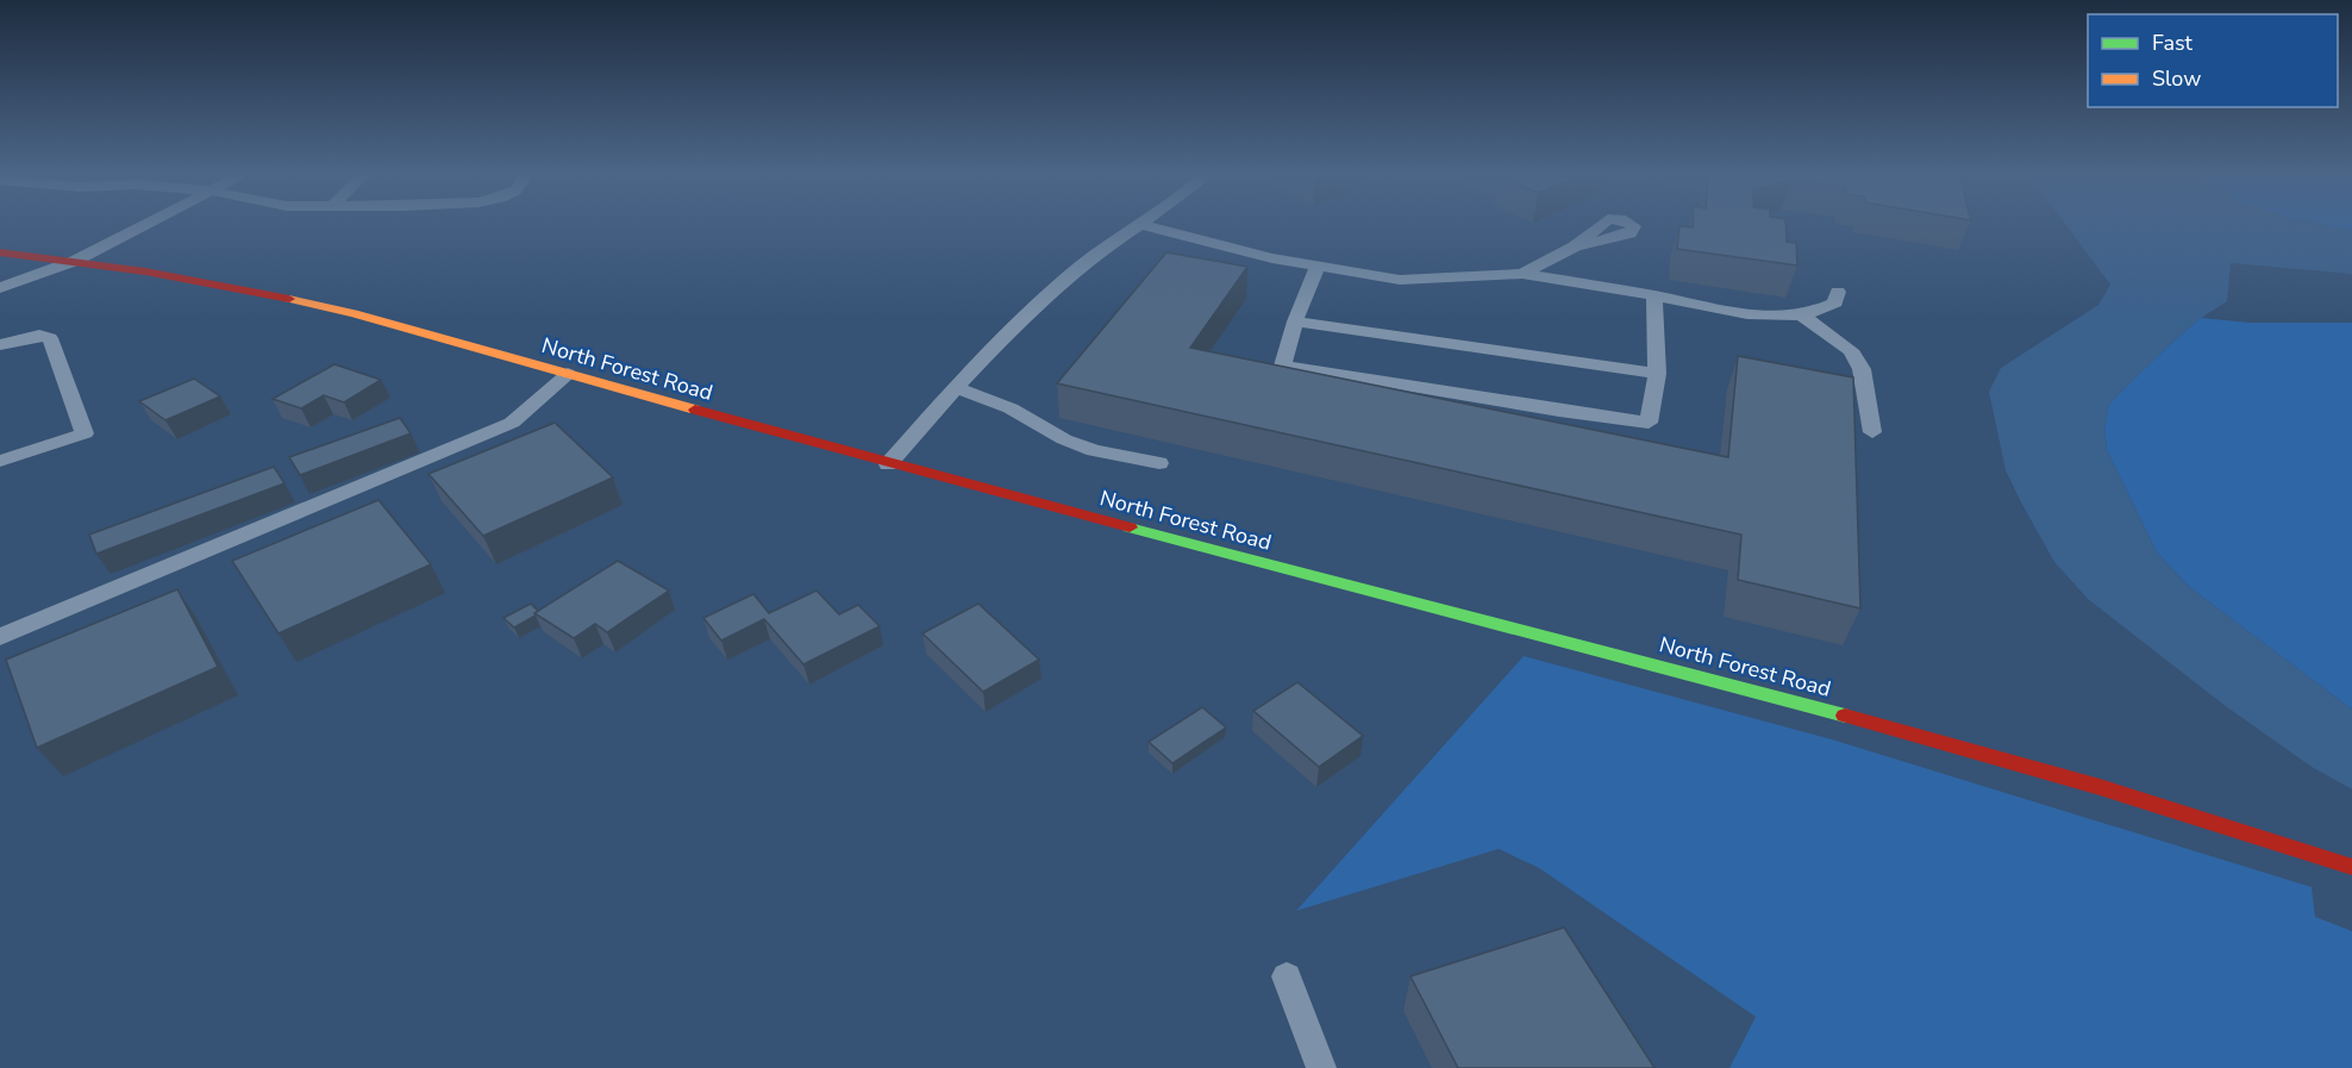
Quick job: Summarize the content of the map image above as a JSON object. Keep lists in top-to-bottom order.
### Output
{
  "streets": {
    "street": ["North Forest Road"]
  },
  "legend": ["Fast", "Slow"]
}
